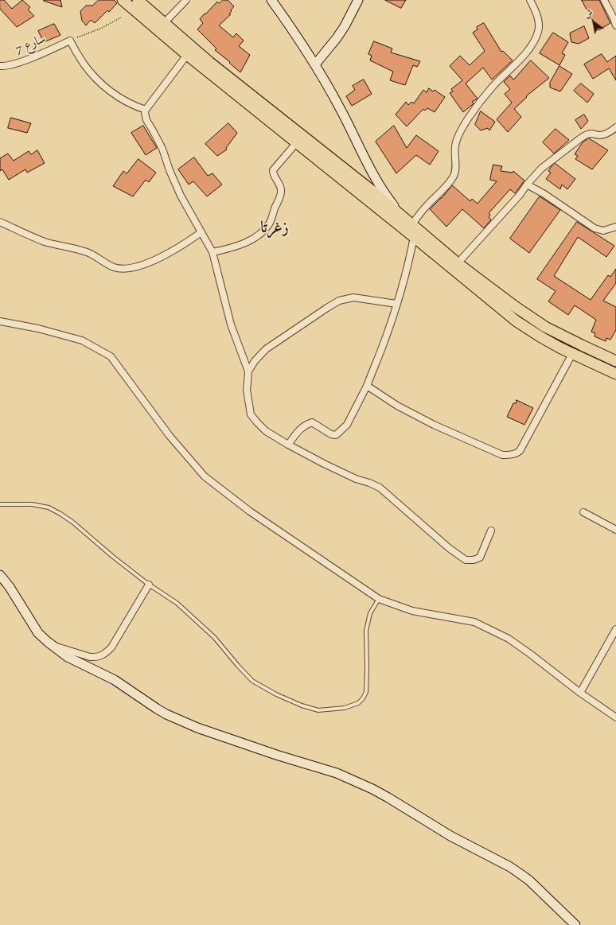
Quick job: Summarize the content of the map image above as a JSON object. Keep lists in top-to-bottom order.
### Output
{
  "streets": {
    "street": ["سارع 7"]
  },
  "districts": ["زغرتا"],
  "north": "top left"
}
